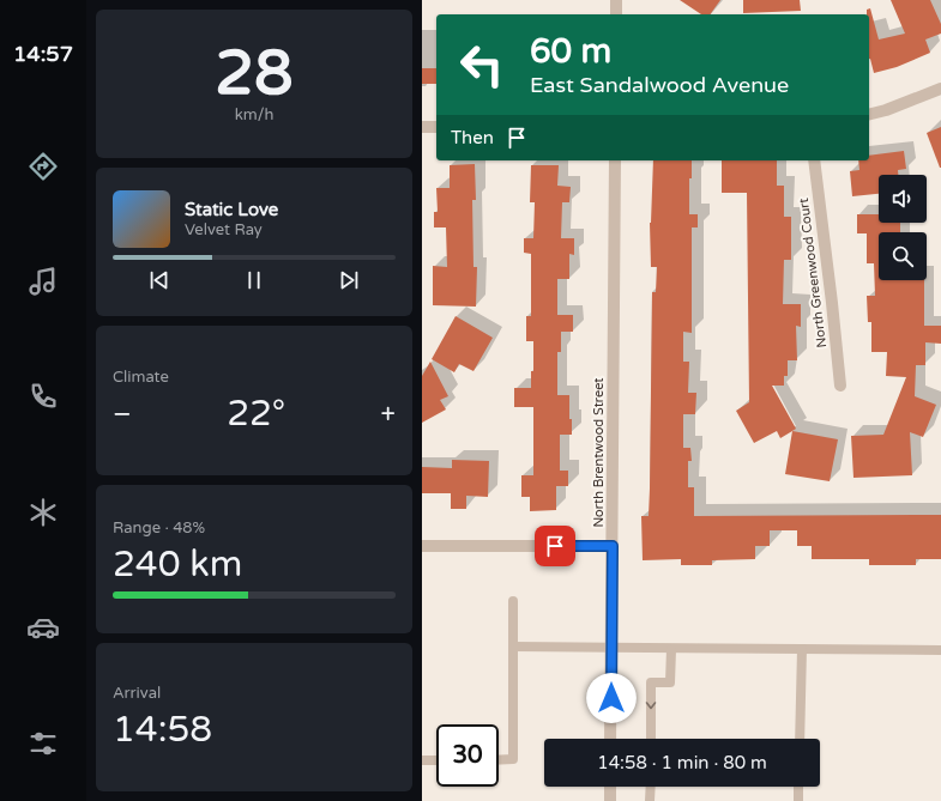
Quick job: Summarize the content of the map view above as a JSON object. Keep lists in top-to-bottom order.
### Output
{
  "streets": {
    "street": ["North Greenwood Court", "North Brentwood Street"]
  },
  "page": {
    "tabs": "14:57",
    "tile": [
      ["28", "km/h"],
      "Climate",
      ["Range · 48%", "240 km"],
      ["Arrival", "14:58"]
    ],
    "turn": ["60 m", "East Sandalwood Avenue"],
    "then": "Then",
    "song": ["Static Love", "Velvet Ray"],
    "heat": ["−", "22°", "+"],
    "limit": "30",
    "trip": "14:58 · 1 min · 80 m"
  }
}
